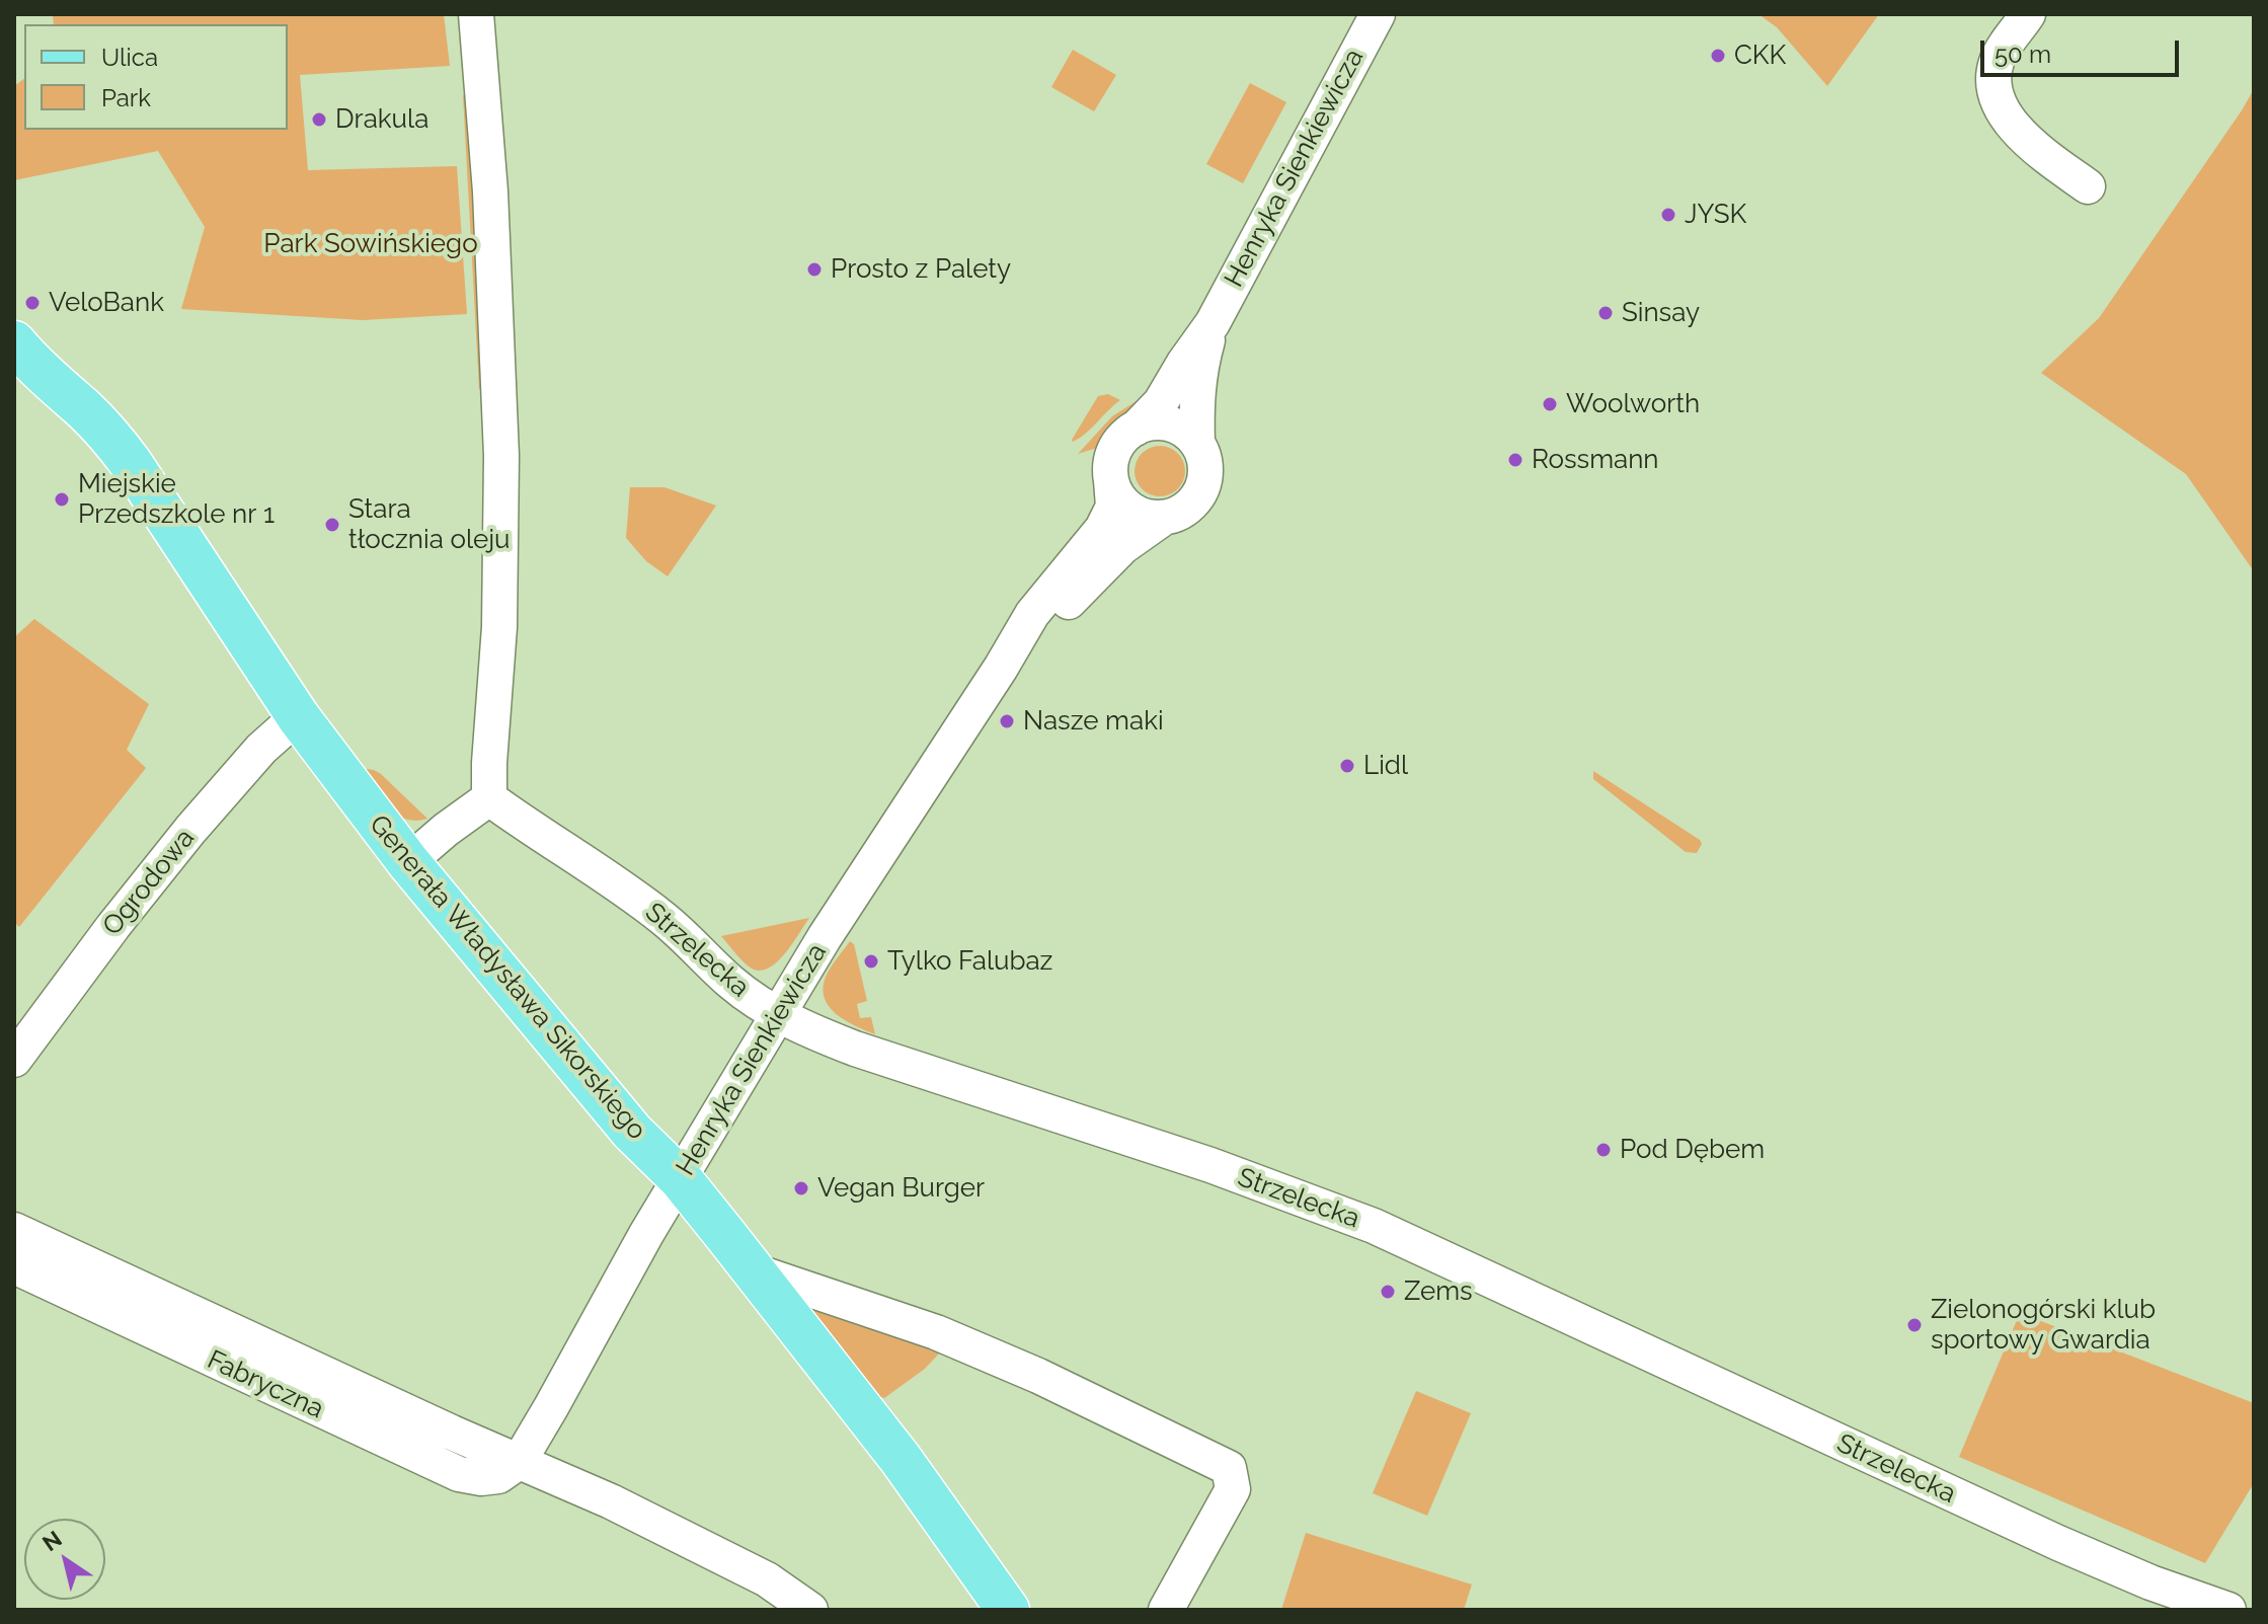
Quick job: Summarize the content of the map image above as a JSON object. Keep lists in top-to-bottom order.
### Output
{
  "streets": {
    "main road": ["Generała Władysława Sikorskiego"],
    "street": [
      "Henryka Sienkiewicza",
      "Ogrodowa",
      "Strzelecka",
      "Fabryczna"
    ]
  },
  "crossings": [
    ["Henryka Sienkiewicza", "Strzelecka"],
    ["Henryka Sienkiewicza", "Generała Władysława Sikorskiego"],
    ["Henryka Sienkiewicza", "Fabryczna"],
    ["Ogrodowa", "Generała Władysława Sikorskiego"]
  ],
  "parks": ["Park Sowińskiego"],
  "places": [
    "CKK",
    "Drakula",
    "JYSK",
    "Prosto z Palety",
    "VeloBank",
    "Sinsay",
    "Woolworth",
    "Rossmann",
    "Miejskie Przedszkole nr 1",
    "Stara tłocznia oleju",
    "Nasze maki",
    "Lidl",
    "Tylko Falubaz",
    "Pod Dębem",
    "Vegan Burger",
    "Zems",
    "Zielonogórski klub sportowy Gwardia"
  ],
  "legend": ["Ulica", "Park"],
  "scale_bar": "50 m",
  "north": "top left"
}
